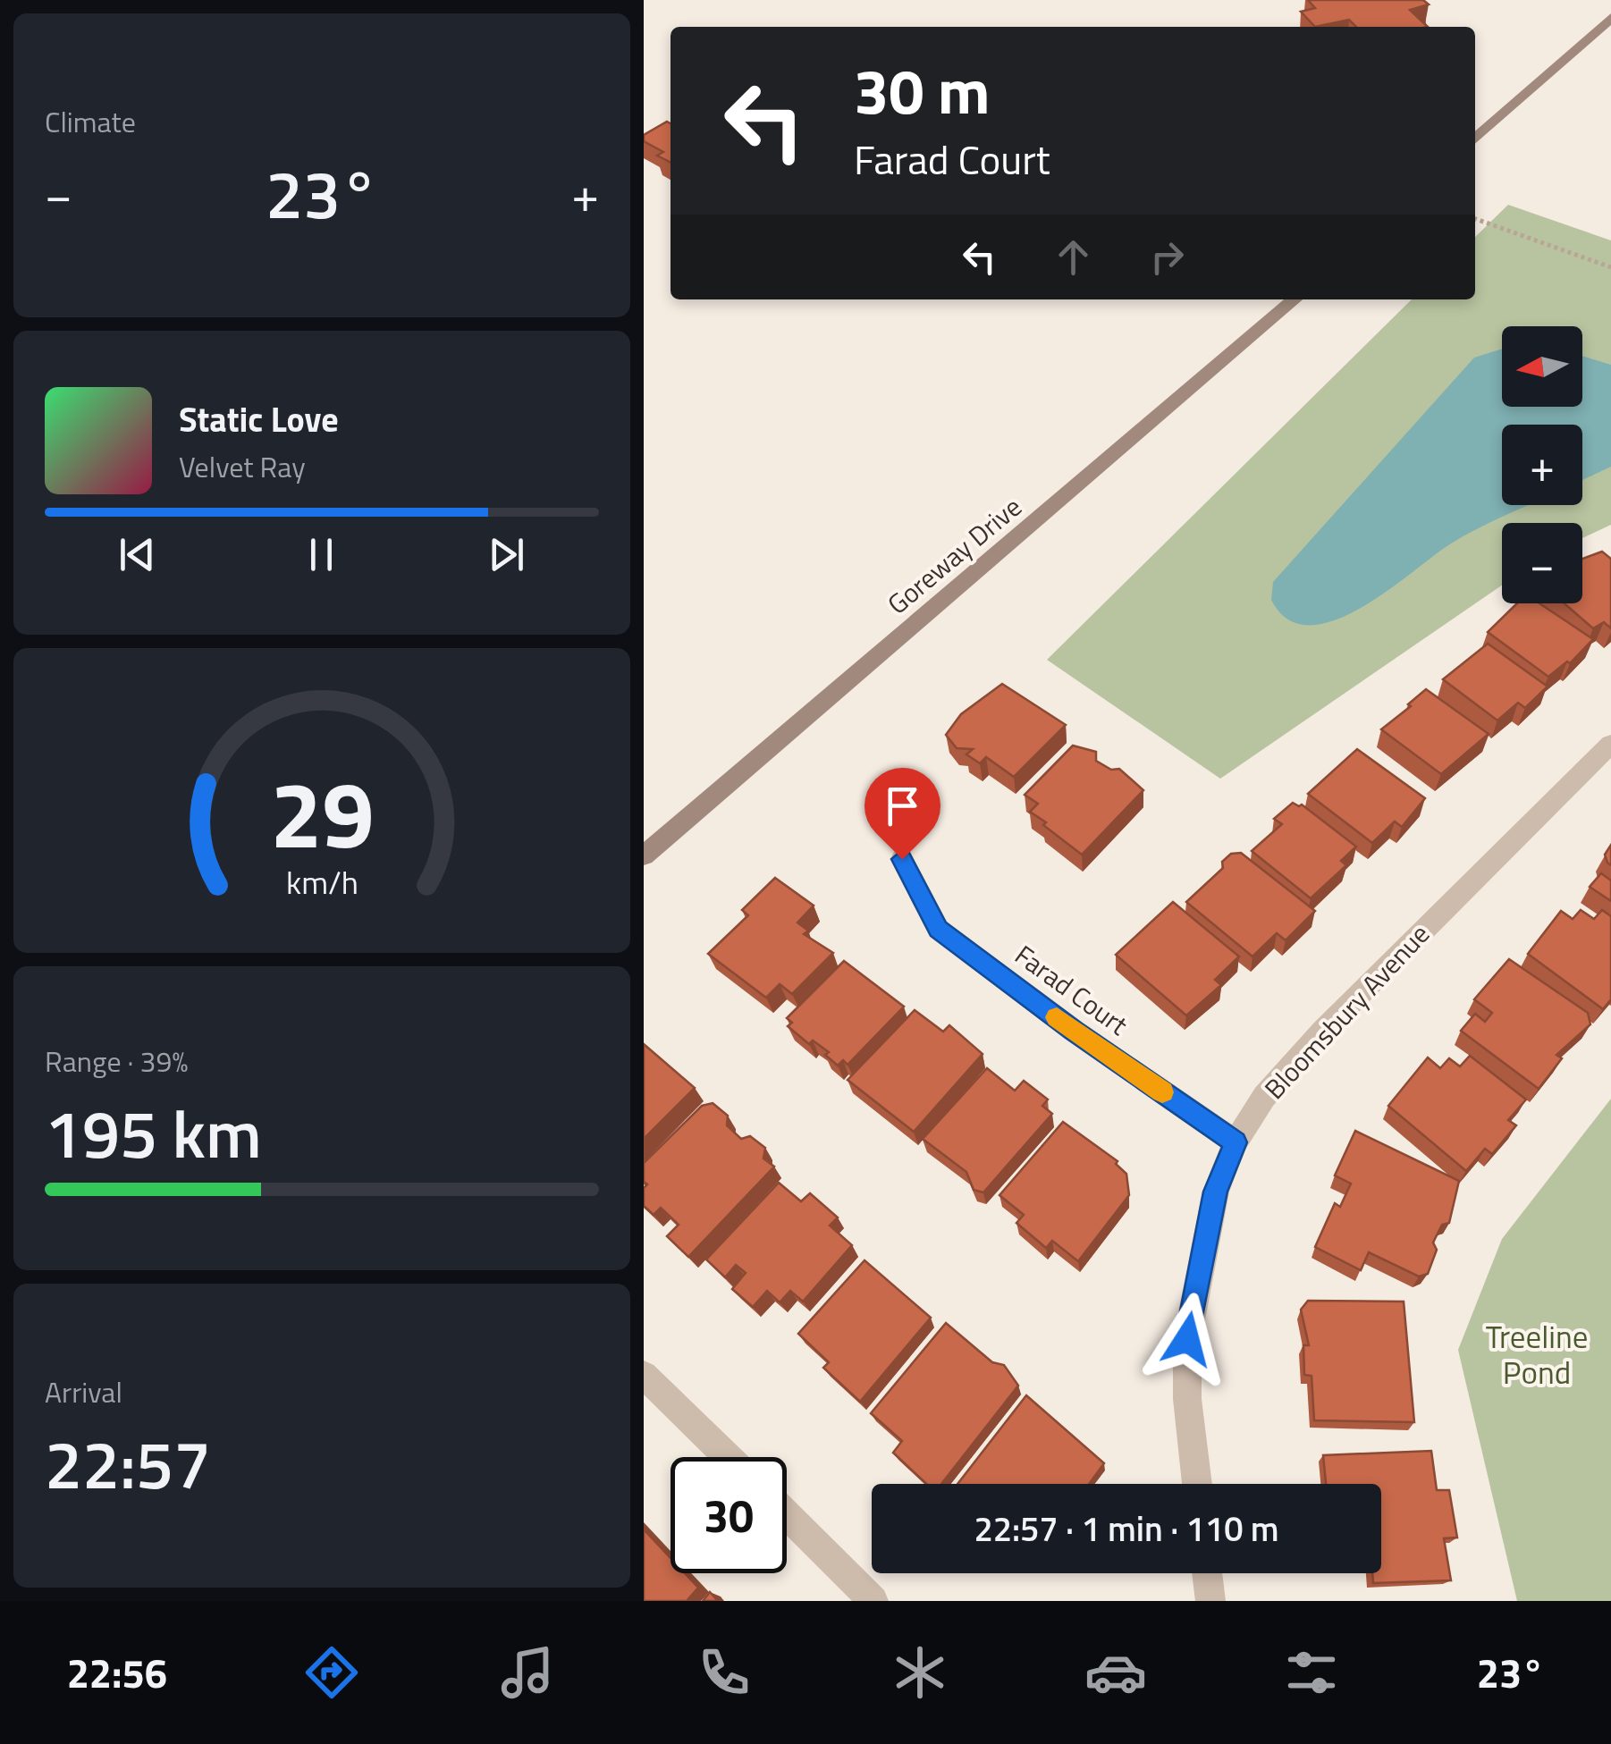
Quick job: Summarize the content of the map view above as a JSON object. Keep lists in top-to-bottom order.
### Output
{
  "streets": {
    "street": ["Goreway Drive", "Farad Court", "Bloomsbury Avenue"]
  },
  "crossings": [
    ["Farad Court", "Bloomsbury Avenue"]
  ],
  "parks": ["Treeline Pond"],
  "north": "left",
  "page": {
    "tile": [
      "Climate",
      ["Range · 39%", "195 km"],
      ["Arrival", "22:57"]
    ],
    "turn": ["30 m", "Farad Court"],
    "heat": ["−", "23°", "+"],
    "map_buttons": ["+", "−"],
    "song": ["Static Love", "Velvet Ray"],
    "limit": "30",
    "trip": "22:57 · 1 min · 110 m",
    "tabs": ["22:56", "23°"],
    "gauge": ["29", "km/h"]
  }
}
